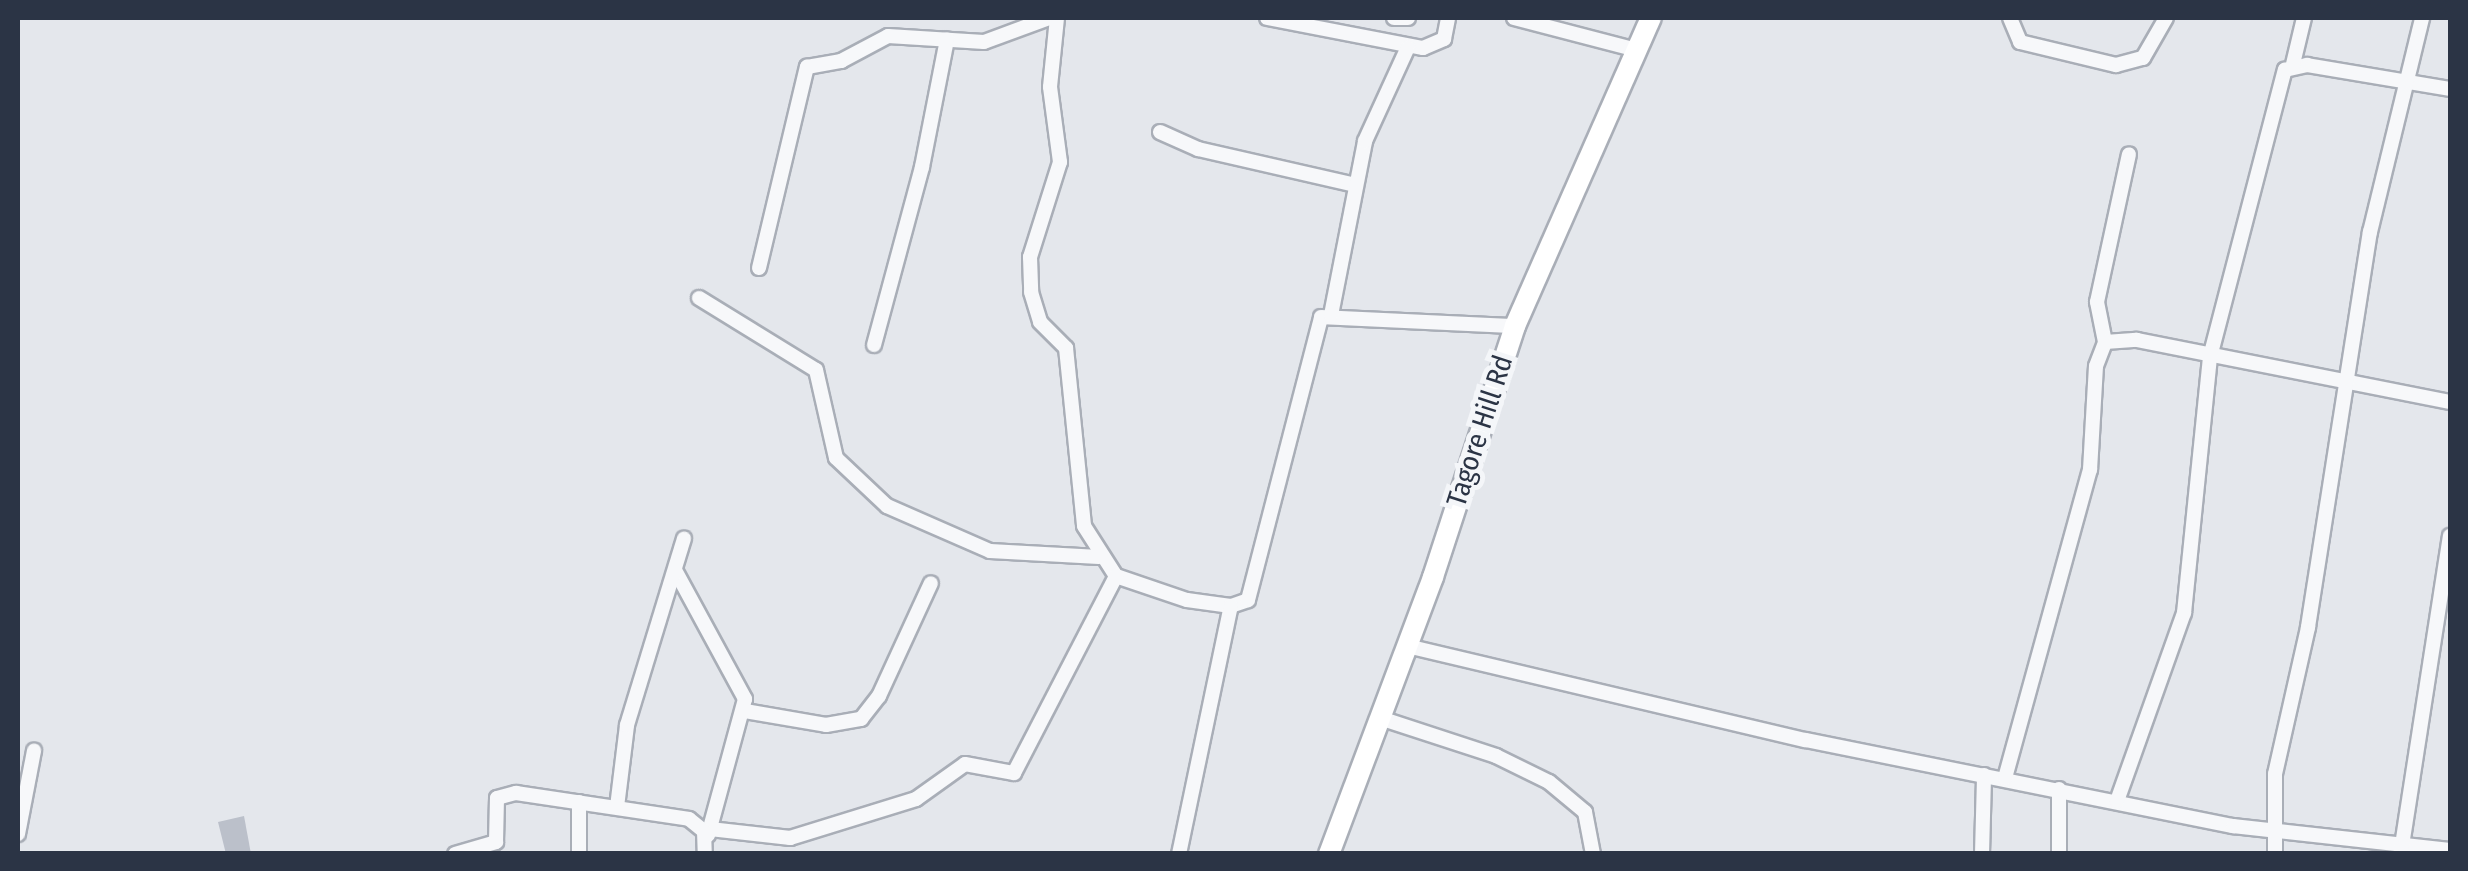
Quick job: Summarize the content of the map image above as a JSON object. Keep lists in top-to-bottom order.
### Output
{
  "streets": {
    "main road": ["Tagore Hill Rd"]
  }
}
